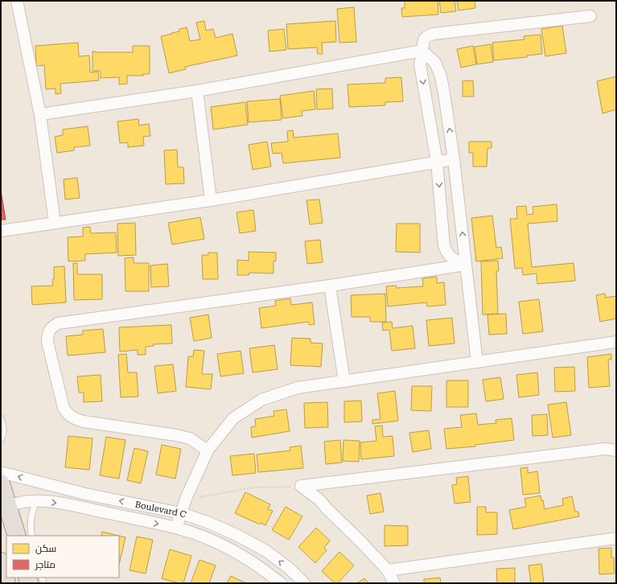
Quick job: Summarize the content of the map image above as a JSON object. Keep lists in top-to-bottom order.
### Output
{
  "streets": {
    "street": ["Boulevard C"]
  },
  "legend": ["سكن", "متاجر"]
}
